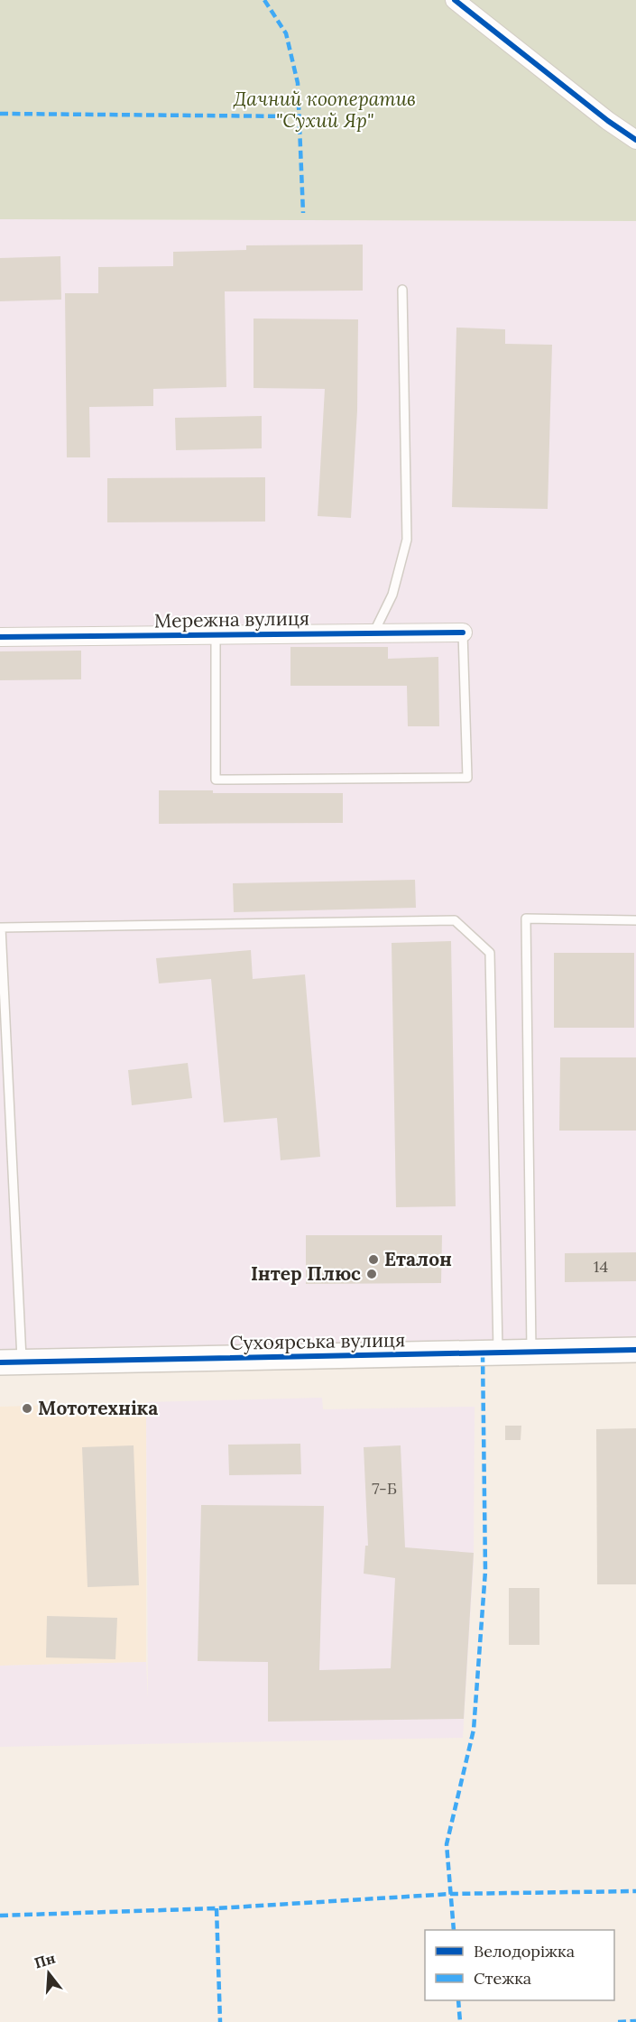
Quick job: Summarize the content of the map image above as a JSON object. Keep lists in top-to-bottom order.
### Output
{
  "streets": {
    "street": ["Мережна вулиця", "Сухоярська вулиця"]
  },
  "parks": ["Дачний кооператив \"Сухий Яр\""],
  "places": ["Еталон", "Інтер Плюс", "Мототехніка"],
  "house_numbers": ["14", "7-Б"],
  "legend": ["Велодоріжка", "Стежка"],
  "north": "top"
}
